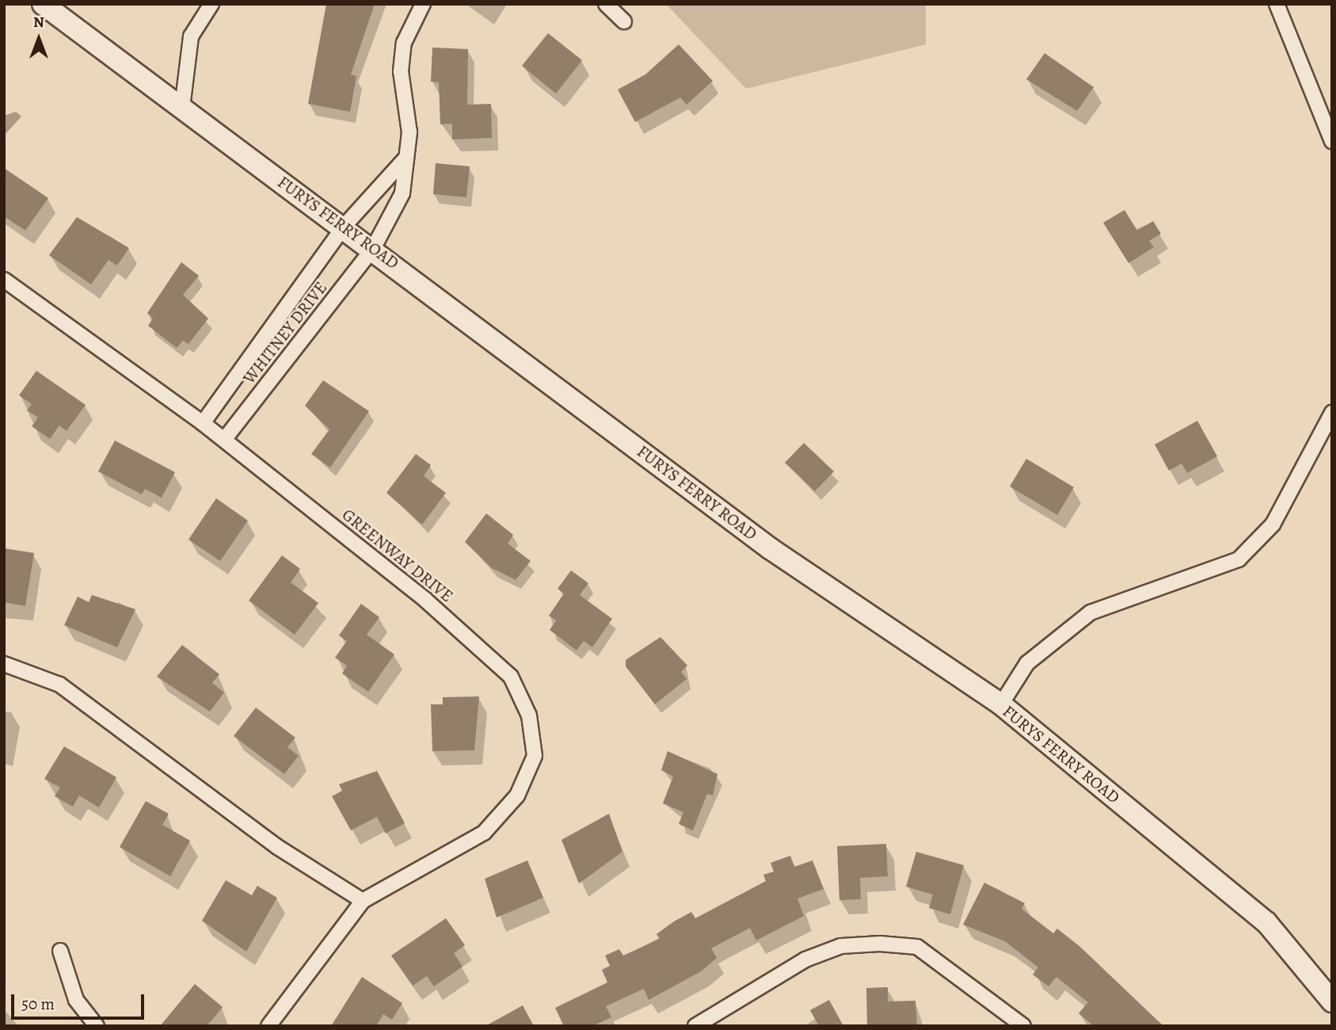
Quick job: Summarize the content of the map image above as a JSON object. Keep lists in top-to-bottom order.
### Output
{
  "streets": {
    "main road": ["FURYS FERRY ROAD"],
    "street": ["WHITNEY DRIVE", "GREENWAY DRIVE"]
  },
  "crossings": [
    ["FURYS FERRY ROAD", "WHITNEY DRIVE"],
    ["WHITNEY DRIVE", "GREENWAY DRIVE"]
  ],
  "scale_bar": "50 m",
  "north": "top"
}
